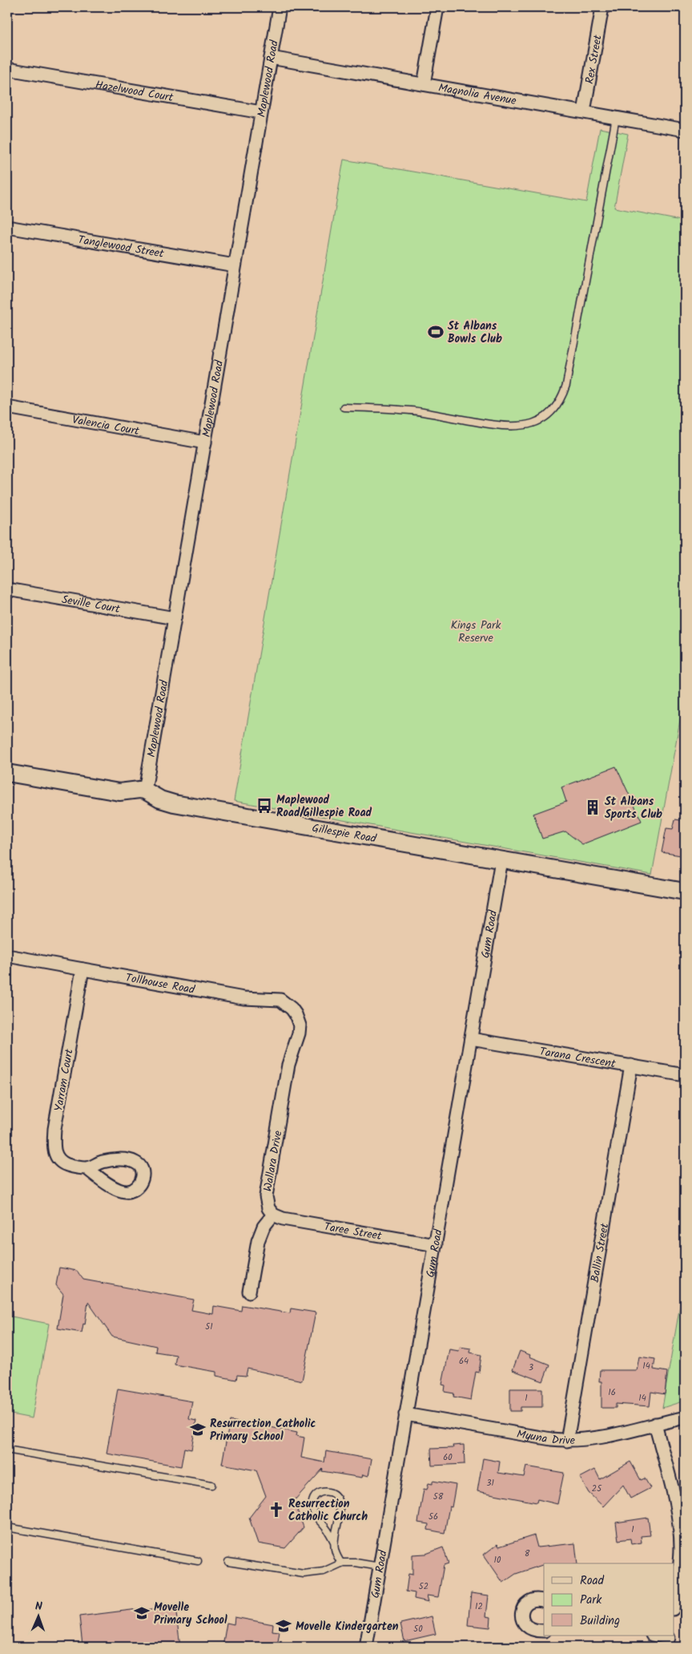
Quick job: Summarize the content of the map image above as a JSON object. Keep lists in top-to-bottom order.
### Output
{
  "streets": {
    "street": [
      "Rex Street",
      "Maplewood Road",
      "Hazelwood Court",
      "Magnolia Avenue",
      "Tanglewood Street",
      "Valencia Court",
      "Seville Court",
      "Gillespie Road",
      "Gum Road",
      "Tollhouse Road",
      "Tarana Crescent",
      "Yarram Court",
      "Wallara Drive",
      "Taree Street",
      "Ballin Street",
      "Myuna Drive"
    ]
  },
  "crossings": [
    ["Rex Street", "Magnolia Avenue"],
    ["Maplewood Road", "Hazelwood Court"],
    ["Maplewood Road", "Magnolia Avenue"],
    ["Maplewood Road", "Tanglewood Street"],
    ["Maplewood Road", "Valencia Court"],
    ["Maplewood Road", "Seville Court"],
    ["Maplewood Road", "Gillespie Road"],
    ["Gillespie Road", "Gum Road"],
    ["Gum Road", "Tarana Crescent"],
    ["Gum Road", "Taree Street"],
    ["Gum Road", "Myuna Drive"],
    ["Tollhouse Road", "Yarram Court"],
    ["Tollhouse Road", "Wallara Drive"],
    ["Tarana Crescent", "Ballin Street"],
    ["Wallara Drive", "Taree Street"],
    ["Ballin Street", "Myuna Drive"]
  ],
  "parks": ["Kings Park Reserve"],
  "places": {
    "sports": ["St Albans Bowls Club"],
    "bus stop": ["Maplewood Road/Gillespie Road"],
    "building": ["St Albans Sports Club"],
    "school or university": ["Resurrection Catholic Primary School", "Movelle Primary School", "Movelle Kindergarten"],
    "church": ["Resurrection Catholic Church"]
  },
  "house_numbers": [
    "51",
    "64",
    "14",
    "3",
    "16",
    "1",
    "14",
    "60",
    "31",
    "25",
    "58",
    "56",
    "1",
    "8",
    "10",
    "52",
    "12",
    "50"
  ],
  "legend": ["Road", "Park", "Building"],
  "north": "top"
}
